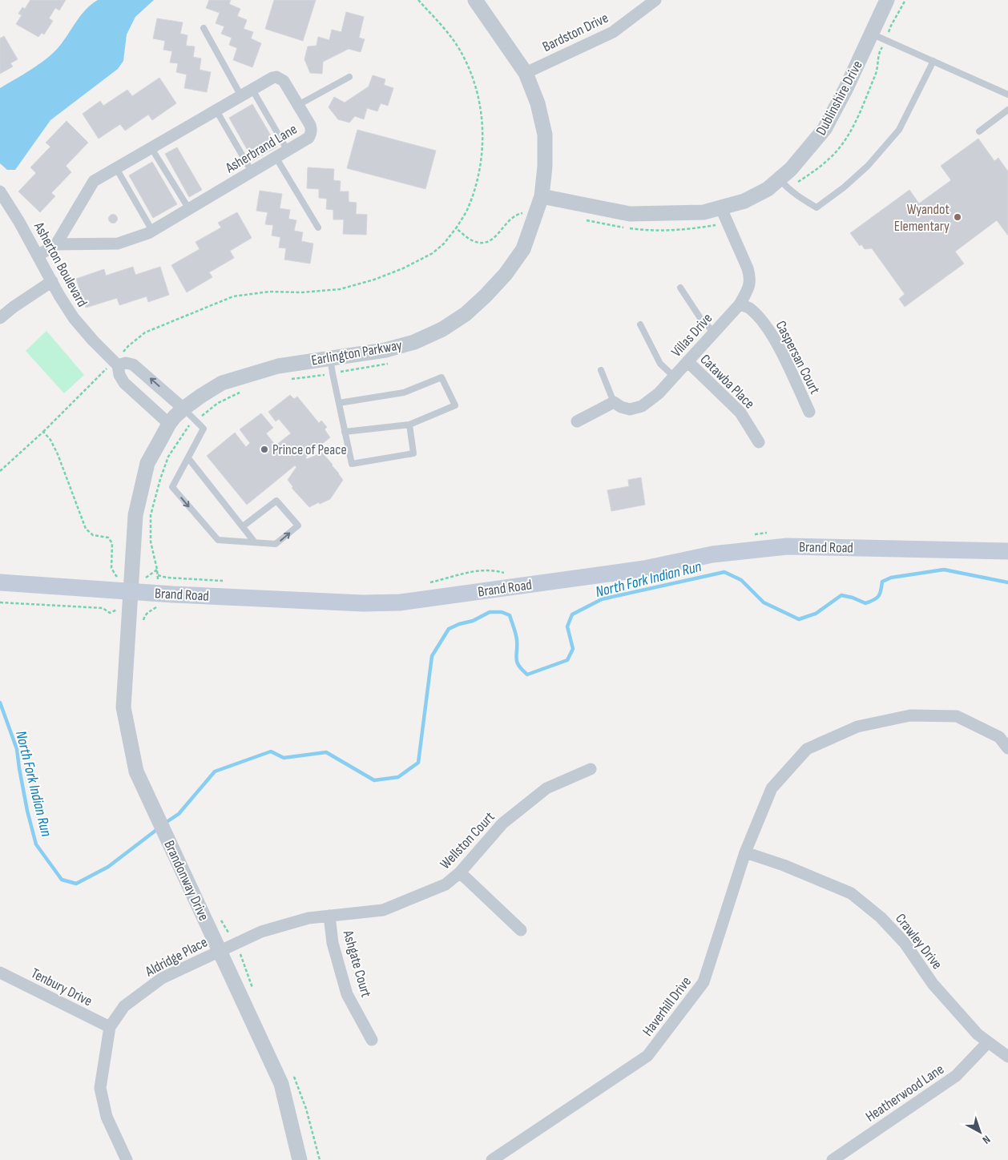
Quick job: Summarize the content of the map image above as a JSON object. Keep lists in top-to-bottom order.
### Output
{
  "streets": {
    "main road": ["Brand Road"],
    "street": [
      "Bardston Drive",
      "Dublinshire Drive",
      "Asherbrand Lane",
      "Asherton Boulevard",
      "Villas Drive",
      "Earlington Parkway",
      "Caspersan Court",
      "Catawba Place",
      "Wellston Court",
      "Brandonway Drive",
      "Crawley Drive",
      "Aldridge Place",
      "Ashgate Court",
      "Tenbury Drive",
      "Haverhill Drive",
      "Heatherwood Lane"
    ]
  },
  "crossings": [
    ["Bardston Drive", "Earlington Parkway"],
    ["Dublinshire Drive", "Villas Drive"],
    ["Dublinshire Drive", "Earlington Parkway"],
    ["Asherbrand Lane", "Asherton Boulevard"],
    ["Asherton Boulevard", "Earlington Parkway"],
    ["Villas Drive", "Caspersan Court"],
    ["Villas Drive", "Catawba Place"],
    ["Earlington Parkway", "Brand Road"],
    ["Earlington Parkway", "Brandonway Drive"],
    ["Brand Road", "Brandonway Drive"],
    ["Wellston Court", "Brandonway Drive"],
    ["Wellston Court", "Aldridge Place"],
    ["Wellston Court", "Ashgate Court"],
    ["Brandonway Drive", "Aldridge Place"],
    ["Crawley Drive", "Haverhill Drive"],
    ["Crawley Drive", "Heatherwood Lane"],
    ["Aldridge Place", "Tenbury Drive"]
  ],
  "water": ["North Fork Indian Run"],
  "places": ["Wyandot Elementary", "Prince of Peace"],
  "north": "bottom right"
}
